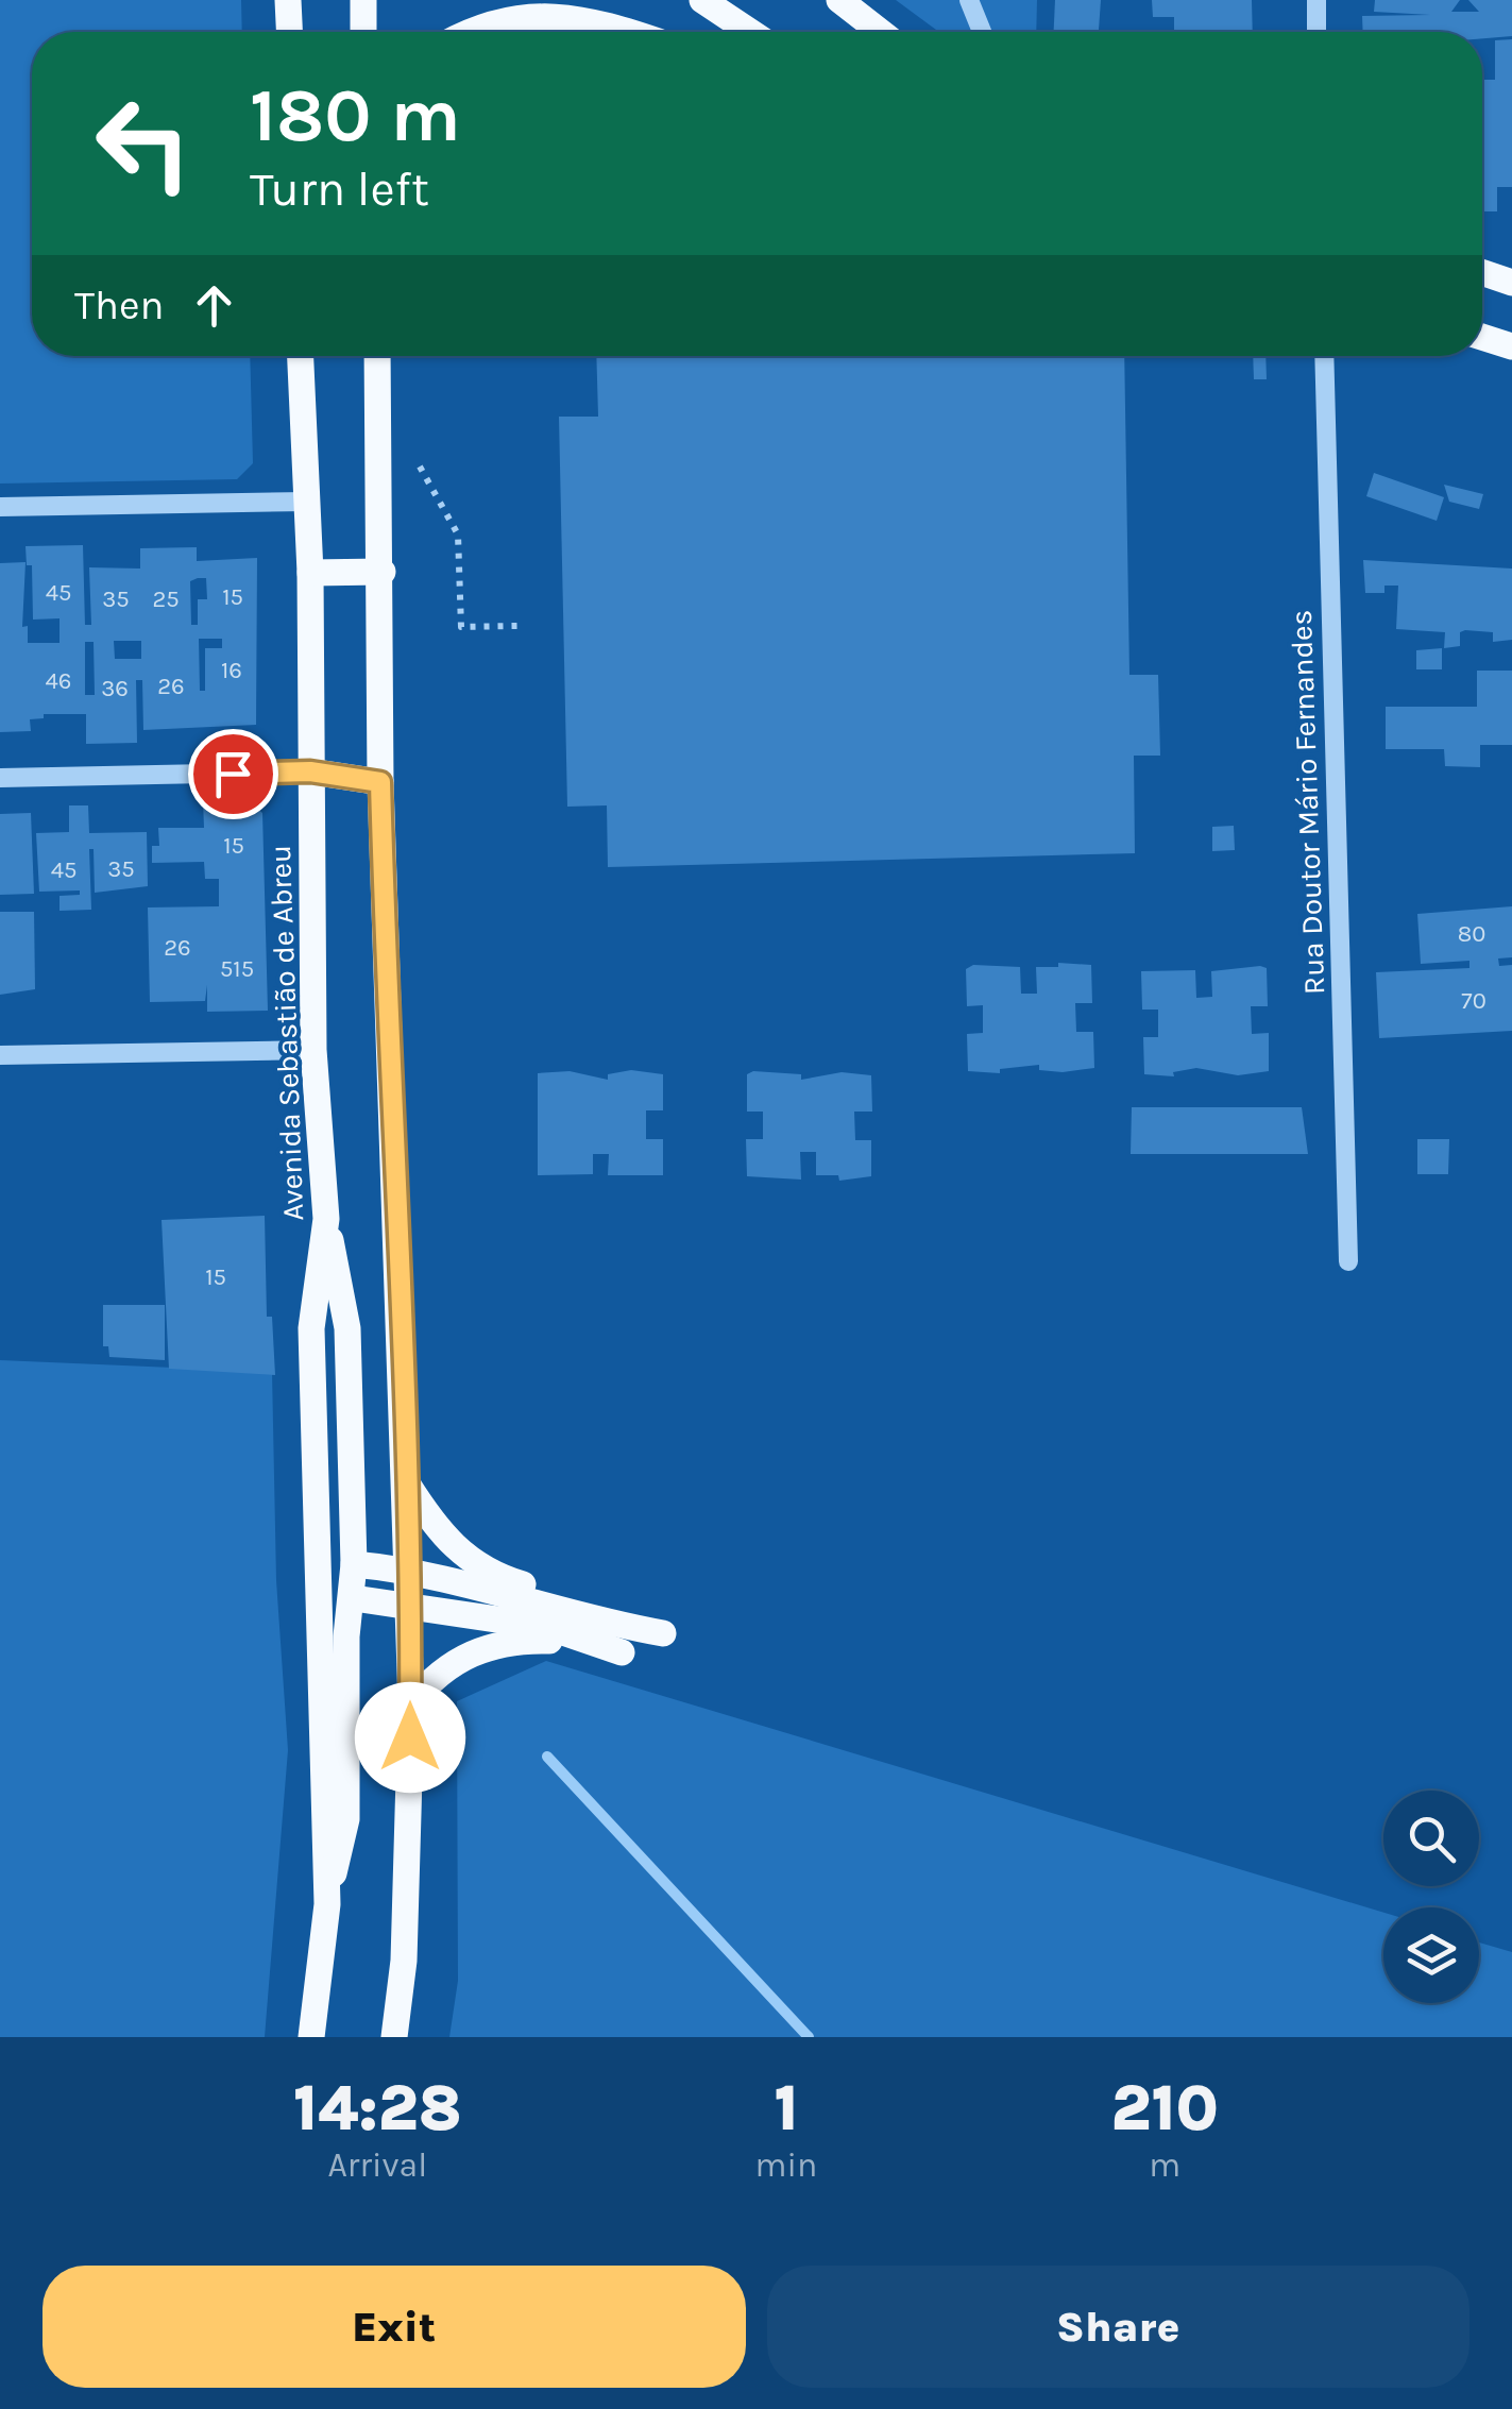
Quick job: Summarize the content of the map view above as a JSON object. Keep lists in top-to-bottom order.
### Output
{
  "streets": {
    "main road": ["Avenida Sebastião de Abreu"],
    "street": ["Rua Doutor Mário Fernandes"]
  },
  "house_numbers": [
    "45",
    "15",
    "35",
    "25",
    "16",
    "46",
    "26",
    "36",
    "15",
    "35",
    "45",
    "80",
    "26",
    "515",
    "70",
    "15"
  ],
  "page": {
    "turn": ["180 m", "Turn left"],
    "then": "Then",
    "eta": [
      "14:28",
      "Arrival",
      "1",
      "min",
      "210",
      "m"
    ],
    "buttons": ["Exit", "Share"]
  }
}
